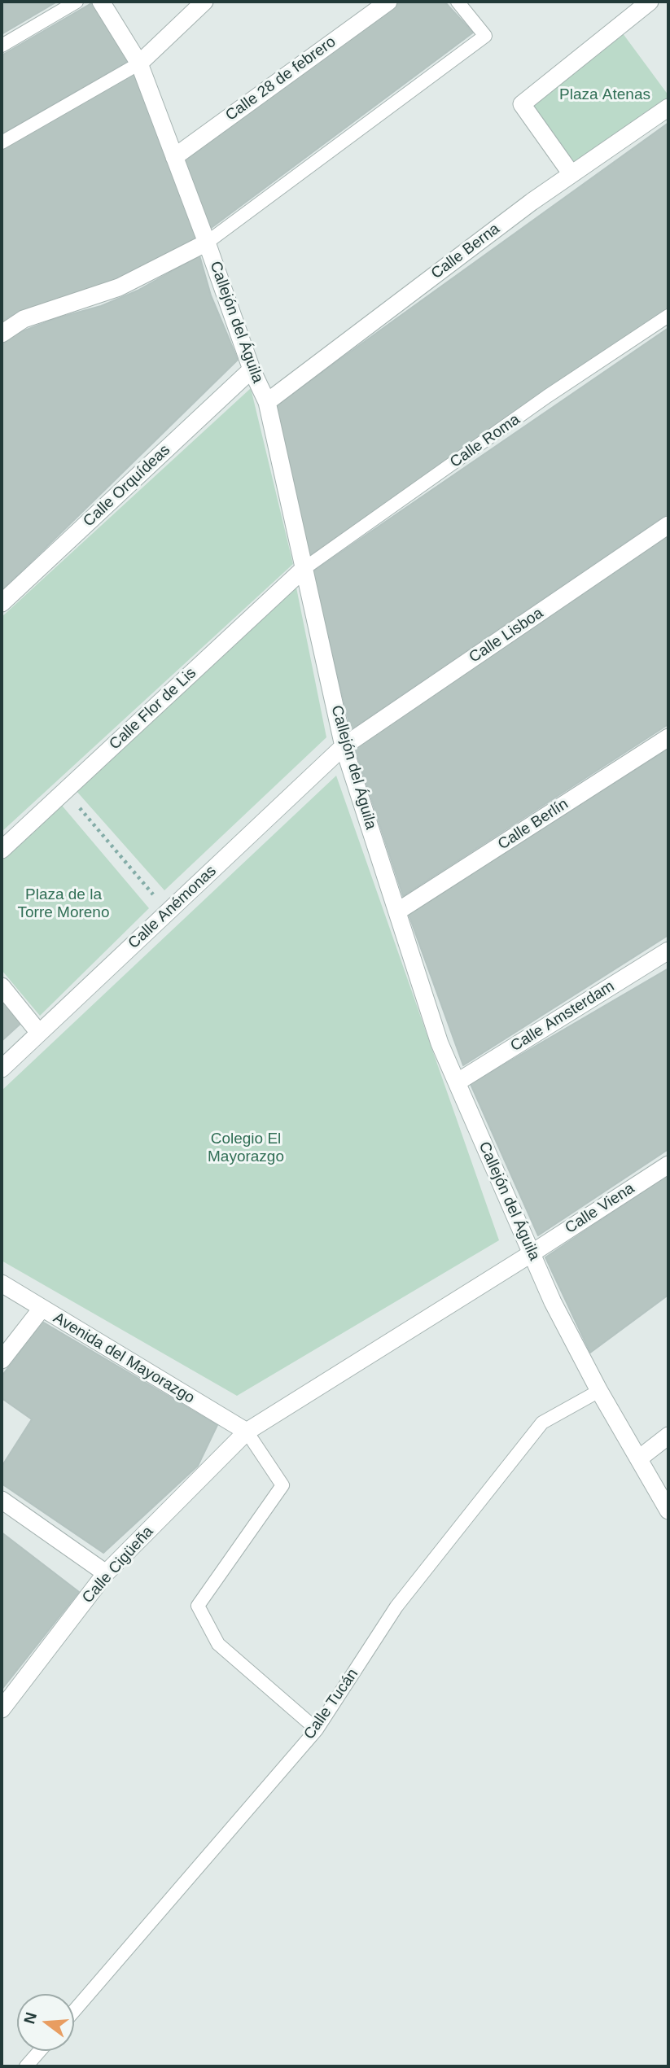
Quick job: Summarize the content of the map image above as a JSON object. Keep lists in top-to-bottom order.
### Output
{
  "streets": {
    "street": [
      "Calle 28 de febrero",
      "Calle Berna",
      "Callejón del Águila",
      "Calle Orquídeas",
      "Calle Lisboa",
      "Calle Flor de Lis",
      "Calle Berlín",
      "Calle Anémonas",
      "Calle Amsterdam",
      "Calle Viena",
      "Avenida del Mayorazgo",
      "Calle Cigüeña"
    ],
    "lane": ["Calle Roma", "Calle Tucán"]
  },
  "crossings": [
    ["Calle 28 de febrero", "Callejón del Águila"],
    ["Calle Berna", "Callejón del Águila"],
    ["Callejón del Águila", "Calle Roma"],
    ["Callejón del Águila", "Calle Orquídeas"],
    ["Callejón del Águila", "Calle Lisboa"],
    ["Callejón del Águila", "Calle Flor de Lis"],
    ["Callejón del Águila", "Calle Berlín"],
    ["Callejón del Águila", "Calle Anémonas"],
    ["Callejón del Águila", "Calle Amsterdam"],
    ["Callejón del Águila", "Calle Viena"],
    ["Callejón del Águila", "Calle Tucán"],
    ["Calle Roma", "Calle Flor de Lis"],
    ["Calle Lisboa", "Calle Anémonas"],
    ["Calle Viena", "Avenida del Mayorazgo"],
    ["Calle Viena", "Calle Cigüeña"],
    ["Avenida del Mayorazgo", "Calle Cigüeña"]
  ],
  "parks": ["Plaza Atenas", "Plaza de la Torre Moreno", "Colegio El Mayorazgo"],
  "north": "left"
}
